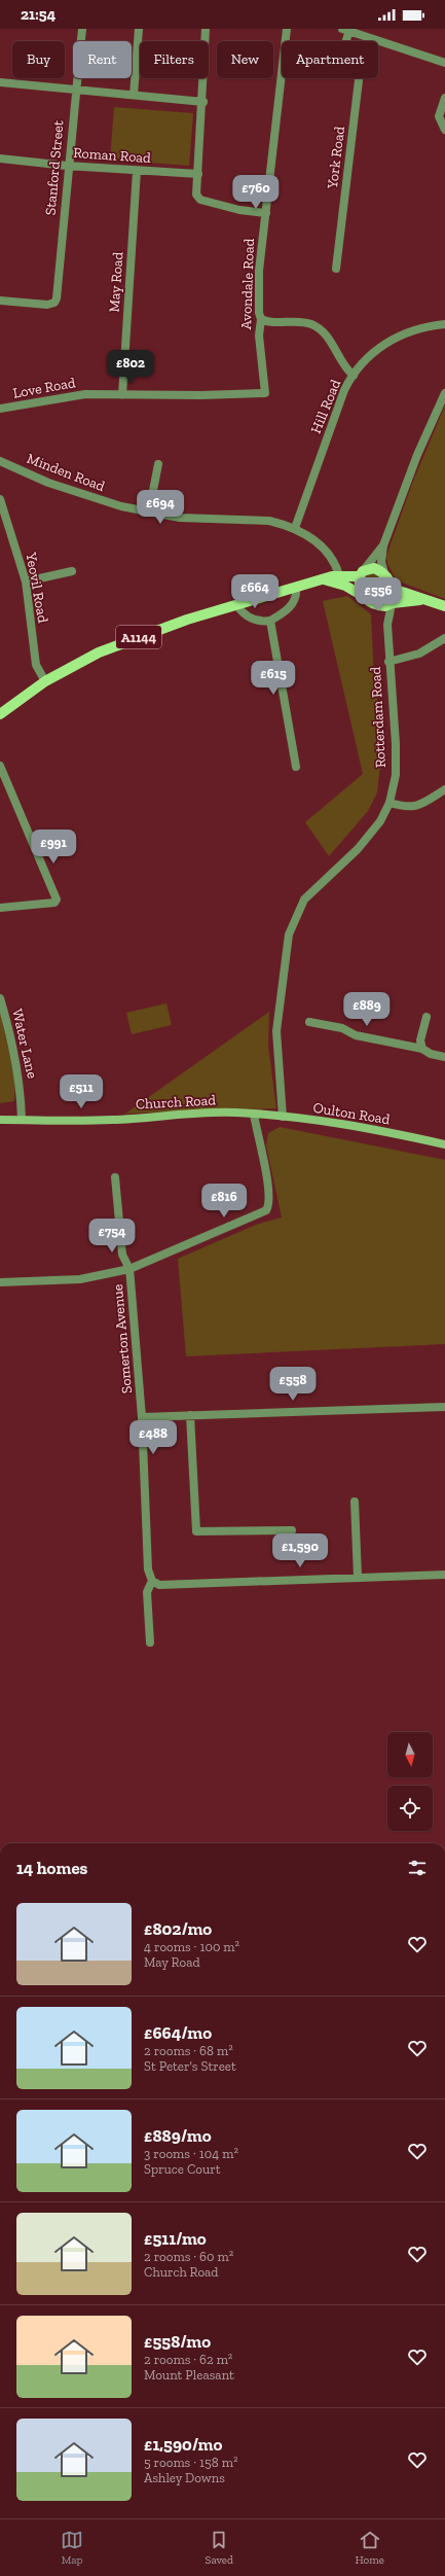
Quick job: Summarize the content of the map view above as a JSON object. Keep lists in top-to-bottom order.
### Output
{
  "streets": {
    "main road": ["A1144", "Church Road", "Oulton Road"],
    "street": [
      "Roman Road",
      "York Road",
      "Stanford Street",
      "May Road",
      "Avondale Road",
      "Love Road",
      "Hill Road",
      "Minden Road",
      "Yeovil Road",
      "Rotterdam Road",
      "Water Lane",
      "Somerton Avenue"
    ]
  },
  "crossings": [
    ["Roman Road", "Stanford Street"],
    ["Roman Road", "May Road"],
    ["May Road", "Love Road"],
    ["Avondale Road", "Love Road"],
    ["Hill Road", "Minden Road"],
    ["Minden Road", "A1144"],
    ["Yeovil Road", "A1144"],
    ["A1144", "Rotterdam Road"],
    ["Rotterdam Road", "Oulton Road"],
    ["Water Lane", "Church Road"],
    ["Church Road", "Oulton Road"]
  ],
  "north": "bottom",
  "page": {
    "status": "21:54",
    "chip": [
      "Buy",
      "Rent",
      "Filters",
      "New",
      "Apartment"
    ],
    "price": [
      "£760",
      "£802",
      "£694",
      "£664",
      "£556",
      "£615",
      "£991",
      "£889",
      "£511",
      "£816",
      "£754",
      "£558",
      "£488",
      "£1,590"
    ],
    "heading": "14 homes",
    "list": [
      {
        "name": "£802/mo",
        "note": "4 rooms · 100 m² · May Road"
      },
      {
        "name": "£664/mo",
        "note": "2 rooms · 68 m² · St Peter's Street"
      },
      {
        "name": "£889/mo",
        "note": "3 rooms · 104 m² · Spruce Court"
      },
      {
        "name": "£511/mo",
        "note": "2 rooms · 60 m² · Church Road"
      },
      {
        "name": "£558/mo",
        "note": "2 rooms · 62 m² · Mount Pleasant"
      },
      {
        "name": "£1,590/mo",
        "note": "5 rooms · 158 m² · Ashley Downs"
      }
    ],
    "tabs": ["Map", "Saved", "Home"]
  }
}
